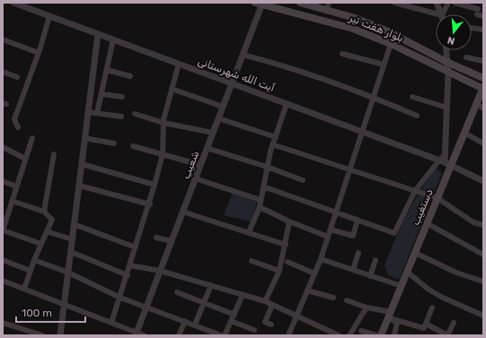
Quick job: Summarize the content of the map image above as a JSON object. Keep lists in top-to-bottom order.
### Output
{
  "streets": {
    "main road": ["بلوار هفت تیر", "دستغیب"],
    "street": ["آیت الله شهرستانی", "شعیب"]
  },
  "crossings": [
    ["بلوار هفت تیر", "شعیب"],
    ["بلوار هفت تیر", "دستغیب"],
    ["آیت الله شهرستانی", "شعیب"],
    ["آیت الله شهرستانی", "دستغیب"]
  ],
  "scale_bar": "100 m",
  "north": "bottom"
}
